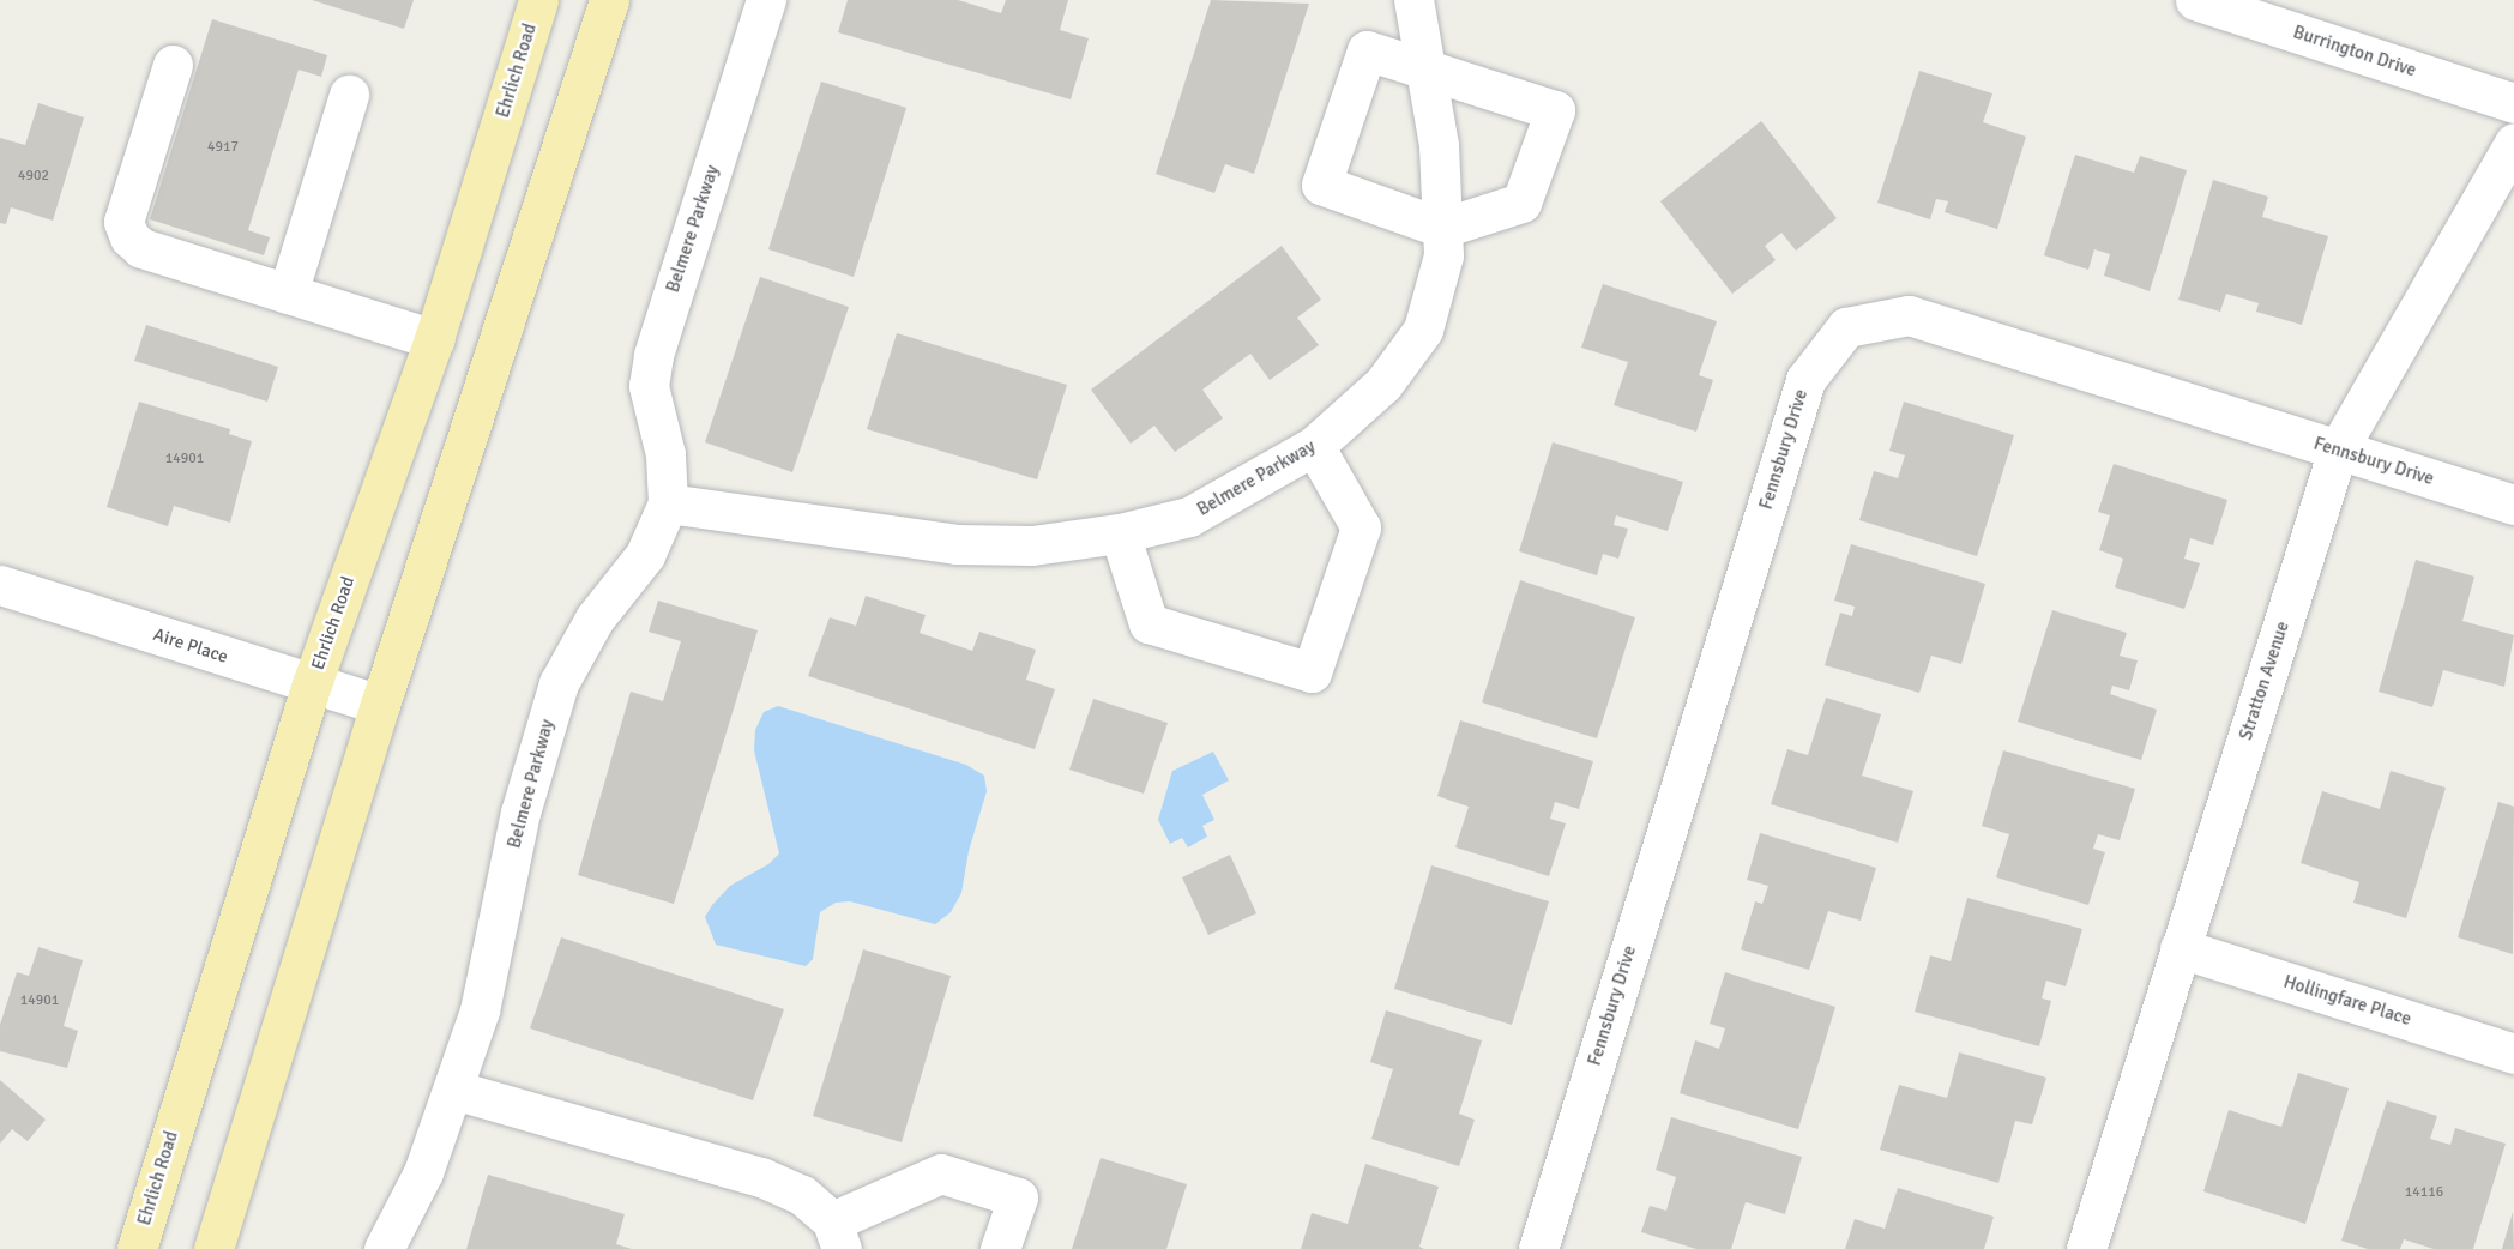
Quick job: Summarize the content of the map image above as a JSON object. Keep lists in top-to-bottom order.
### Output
{
  "streets": {
    "main road": ["Ehrlich Road"],
    "street": [
      "Burrington Drive",
      "Belmere Parkway",
      "Fennsbury Drive",
      "Aire Place",
      "Stratton Avenue",
      "Hollingfare Place"
    ]
  },
  "crossings": [
    ["Ehrlich Road", "Aire Place"],
    ["Fennsbury Drive", "Stratton Avenue"],
    ["Stratton Avenue", "Hollingfare Place"]
  ],
  "house_numbers": [
    "4917",
    "4902",
    "14901",
    "14901",
    "14116"
  ]
}
